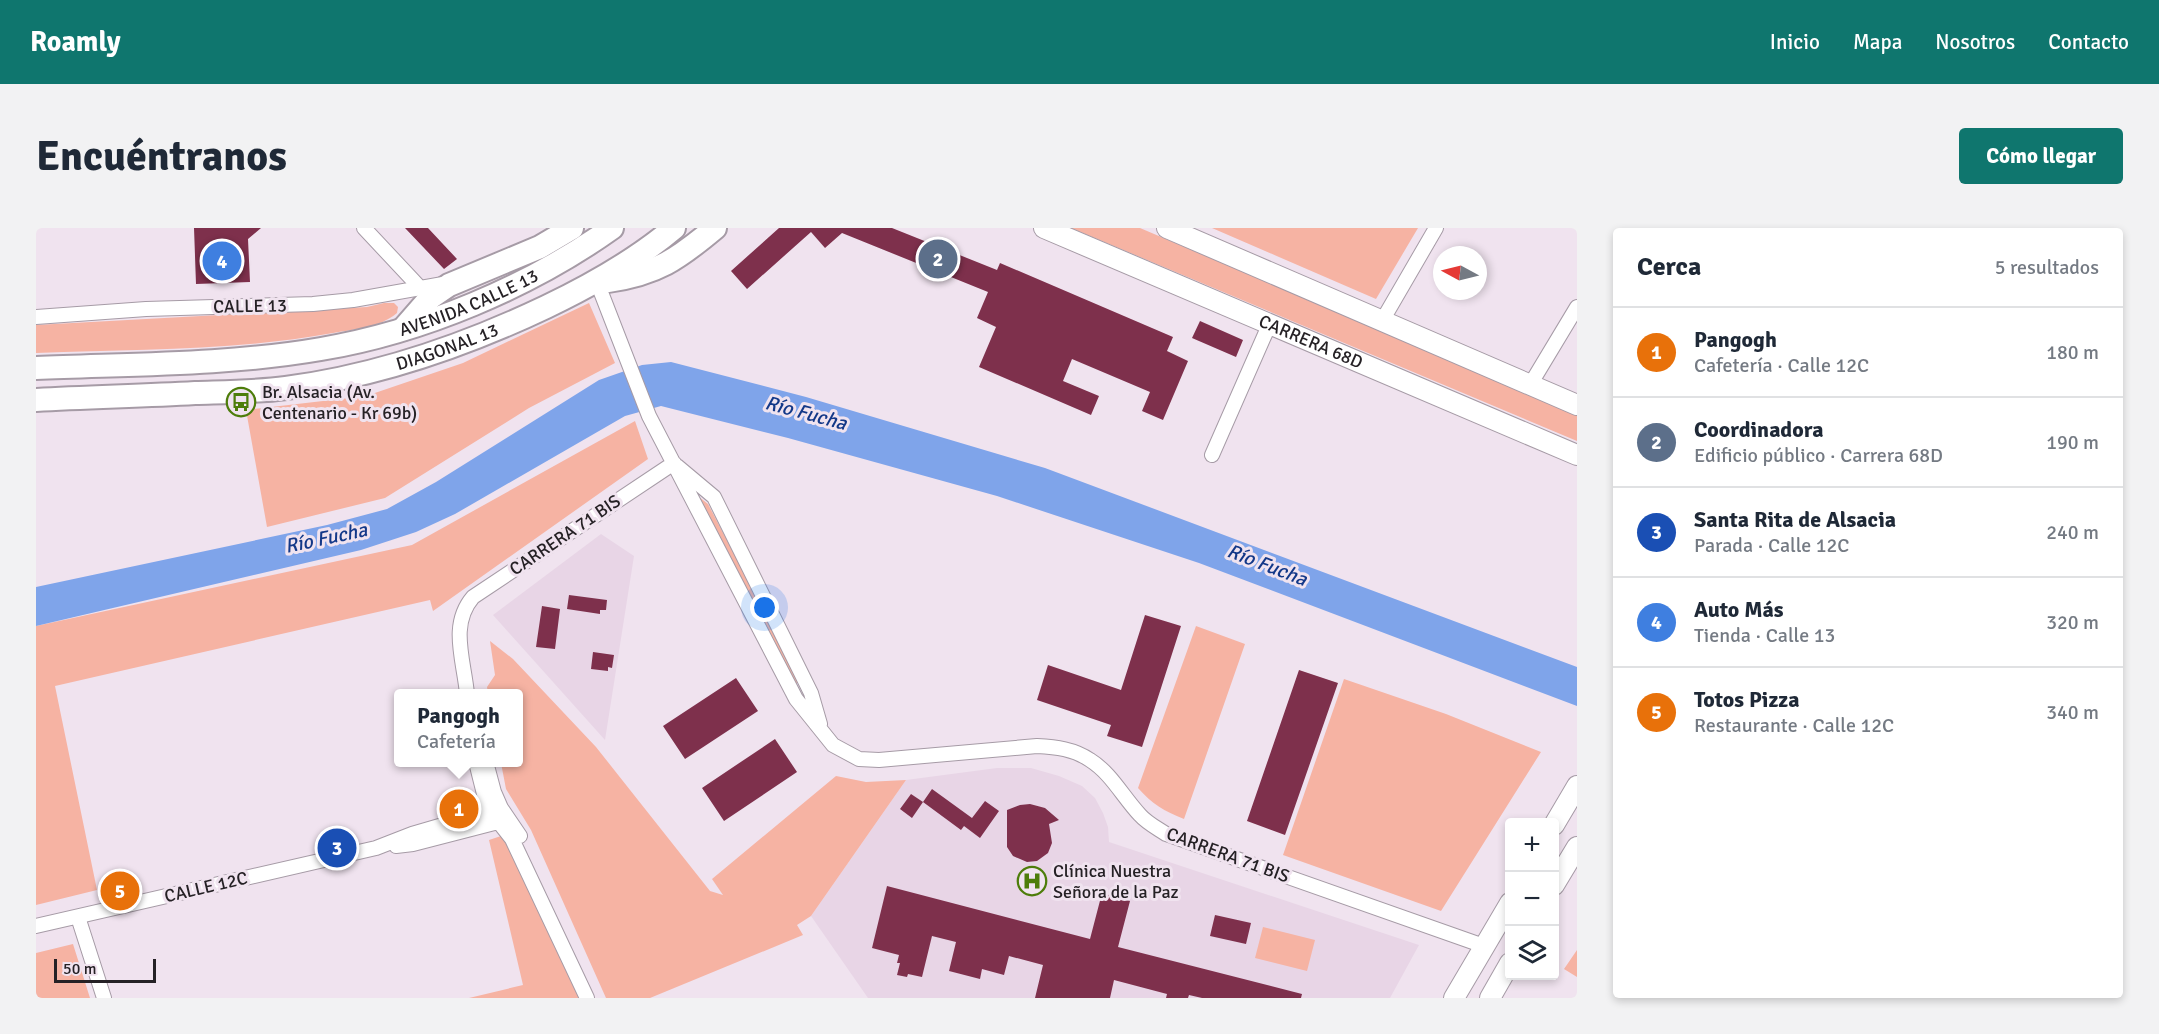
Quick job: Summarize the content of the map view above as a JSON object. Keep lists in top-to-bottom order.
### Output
{
  "streets": {
    "main road": ["AVENIDA CALLE 13", "CARRERA 68D", "DIAGONAL 13"],
    "street": ["CALLE 13", "CARRERA 71 BIS", "CALLE 12C"]
  },
  "crossings": [
    ["AVENIDA CALLE 13", "CALLE 13"],
    ["AVENIDA CALLE 13", "DIAGONAL 13"],
    ["DIAGONAL 13", "CARRERA 71 BIS"]
  ],
  "water": ["Río Fucha"],
  "places": {
    "bus stop": ["Br. Alsacia (Av. Centenario - Kr 69b)"],
    "hospital": ["Clínica Nuestra Señora de la Paz"]
  },
  "scale_bar": "50 m",
  "north": "left",
  "page": {
    "header": "Roamly",
    "nav": [
      "Inicio",
      "Mapa",
      "Nosotros",
      "Contacto"
    ],
    "buttons": "Cómo llegar",
    "title": "Encuéntranos",
    "heading": ["Cerca", "5 resultados"],
    "pins": [
      "2",
      "4",
      "1",
      "3",
      "5"
    ],
    "list": [
      {
        "mark": "1",
        "name": "Pangogh",
        "note": "Cafetería · Calle 12C",
        "value": "180 m"
      },
      {
        "mark": "2",
        "name": "Coordinadora",
        "note": "Edificio público · Carrera 68D",
        "value": "190 m"
      },
      {
        "mark": "3",
        "name": "Santa Rita de Alsacia",
        "note": "Parada · Calle 12C",
        "value": "240 m"
      },
      {
        "mark": "4",
        "name": "Auto Más",
        "note": "Tienda · Calle 13",
        "value": "320 m"
      },
      {
        "mark": "5",
        "name": "Totos Pizza",
        "note": "Restaurante · Calle 12C",
        "value": "340 m"
      }
    ],
    "popup": ["Pangogh", "Cafetería"],
    "map_buttons": ["+", "−"],
    "scale": "50 m"
  }
}
